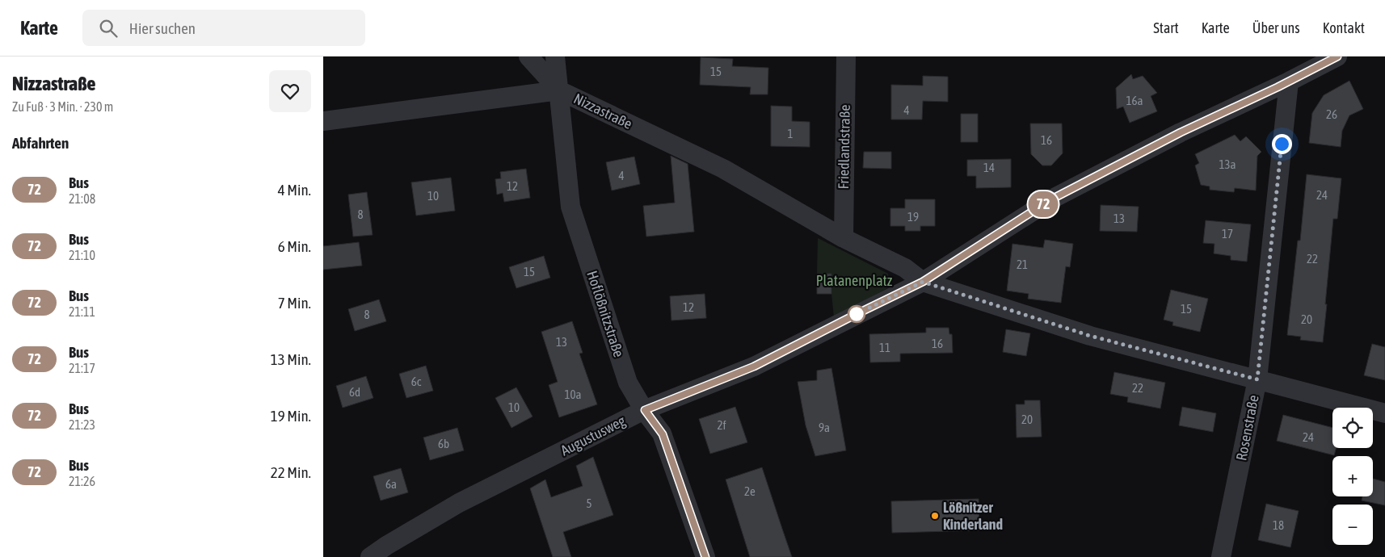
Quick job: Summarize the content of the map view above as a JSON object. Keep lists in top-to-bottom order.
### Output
{
  "streets": {
    "street": [
      "Nizzastraße",
      "Friedlandstraße",
      "Hoflößnitzstraße",
      "Rosenstraße",
      "Augustusweg"
    ]
  },
  "crossings": [
    ["Nizzastraße", "Friedlandstraße"],
    ["Nizzastraße", "Hoflößnitzstraße"],
    ["Nizzastraße", "Rosenstraße"],
    ["Nizzastraße", "Augustusweg"],
    ["Hoflößnitzstraße", "Augustusweg"],
    ["Rosenstraße", "Augustusweg"]
  ],
  "parks": ["Platanenplatz"],
  "places": ["Lößnitzer Kinderland"],
  "lines": ["bus line 72"],
  "house_numbers": [
    "15",
    "16a",
    "4",
    "26",
    "1",
    "16",
    "13a",
    "14",
    "4",
    "12",
    "24",
    "10",
    "8",
    "19",
    "13",
    "17",
    "22",
    "21",
    "15",
    "12",
    "15",
    "8",
    "20",
    "13",
    "16",
    "11",
    "6c",
    "22",
    "6d",
    "10a",
    "10",
    "20",
    "2f",
    "9a",
    "24",
    "6b",
    "6a",
    "2e",
    "5",
    "18"
  ],
  "page": {
    "header": "Karte",
    "search": "Hier suchen",
    "nav": [
      "Start",
      "Karte",
      "Über uns",
      "Kontakt"
    ],
    "heading": [
      ["Nizzastraße", "Zu Fuß · 3 Min. · 230 m"],
      "Abfahrten"
    ],
    "on_map": "72",
    "list": [
      {
        "mark": "72",
        "name": "Bus",
        "note": "21:08",
        "value": "4 Min."
      },
      {
        "mark": "72",
        "name": "Bus",
        "note": "21:10",
        "value": "6 Min."
      },
      {
        "mark": "72",
        "name": "Bus",
        "note": "21:11",
        "value": "7 Min."
      },
      {
        "mark": "72",
        "name": "Bus",
        "note": "21:17",
        "value": "13 Min."
      },
      {
        "mark": "72",
        "name": "Bus",
        "note": "21:23",
        "value": "19 Min."
      },
      {
        "mark": "72",
        "name": "Bus",
        "note": "21:26",
        "value": "22 Min."
      }
    ],
    "map_buttons": ["+", "−"]
  }
}
